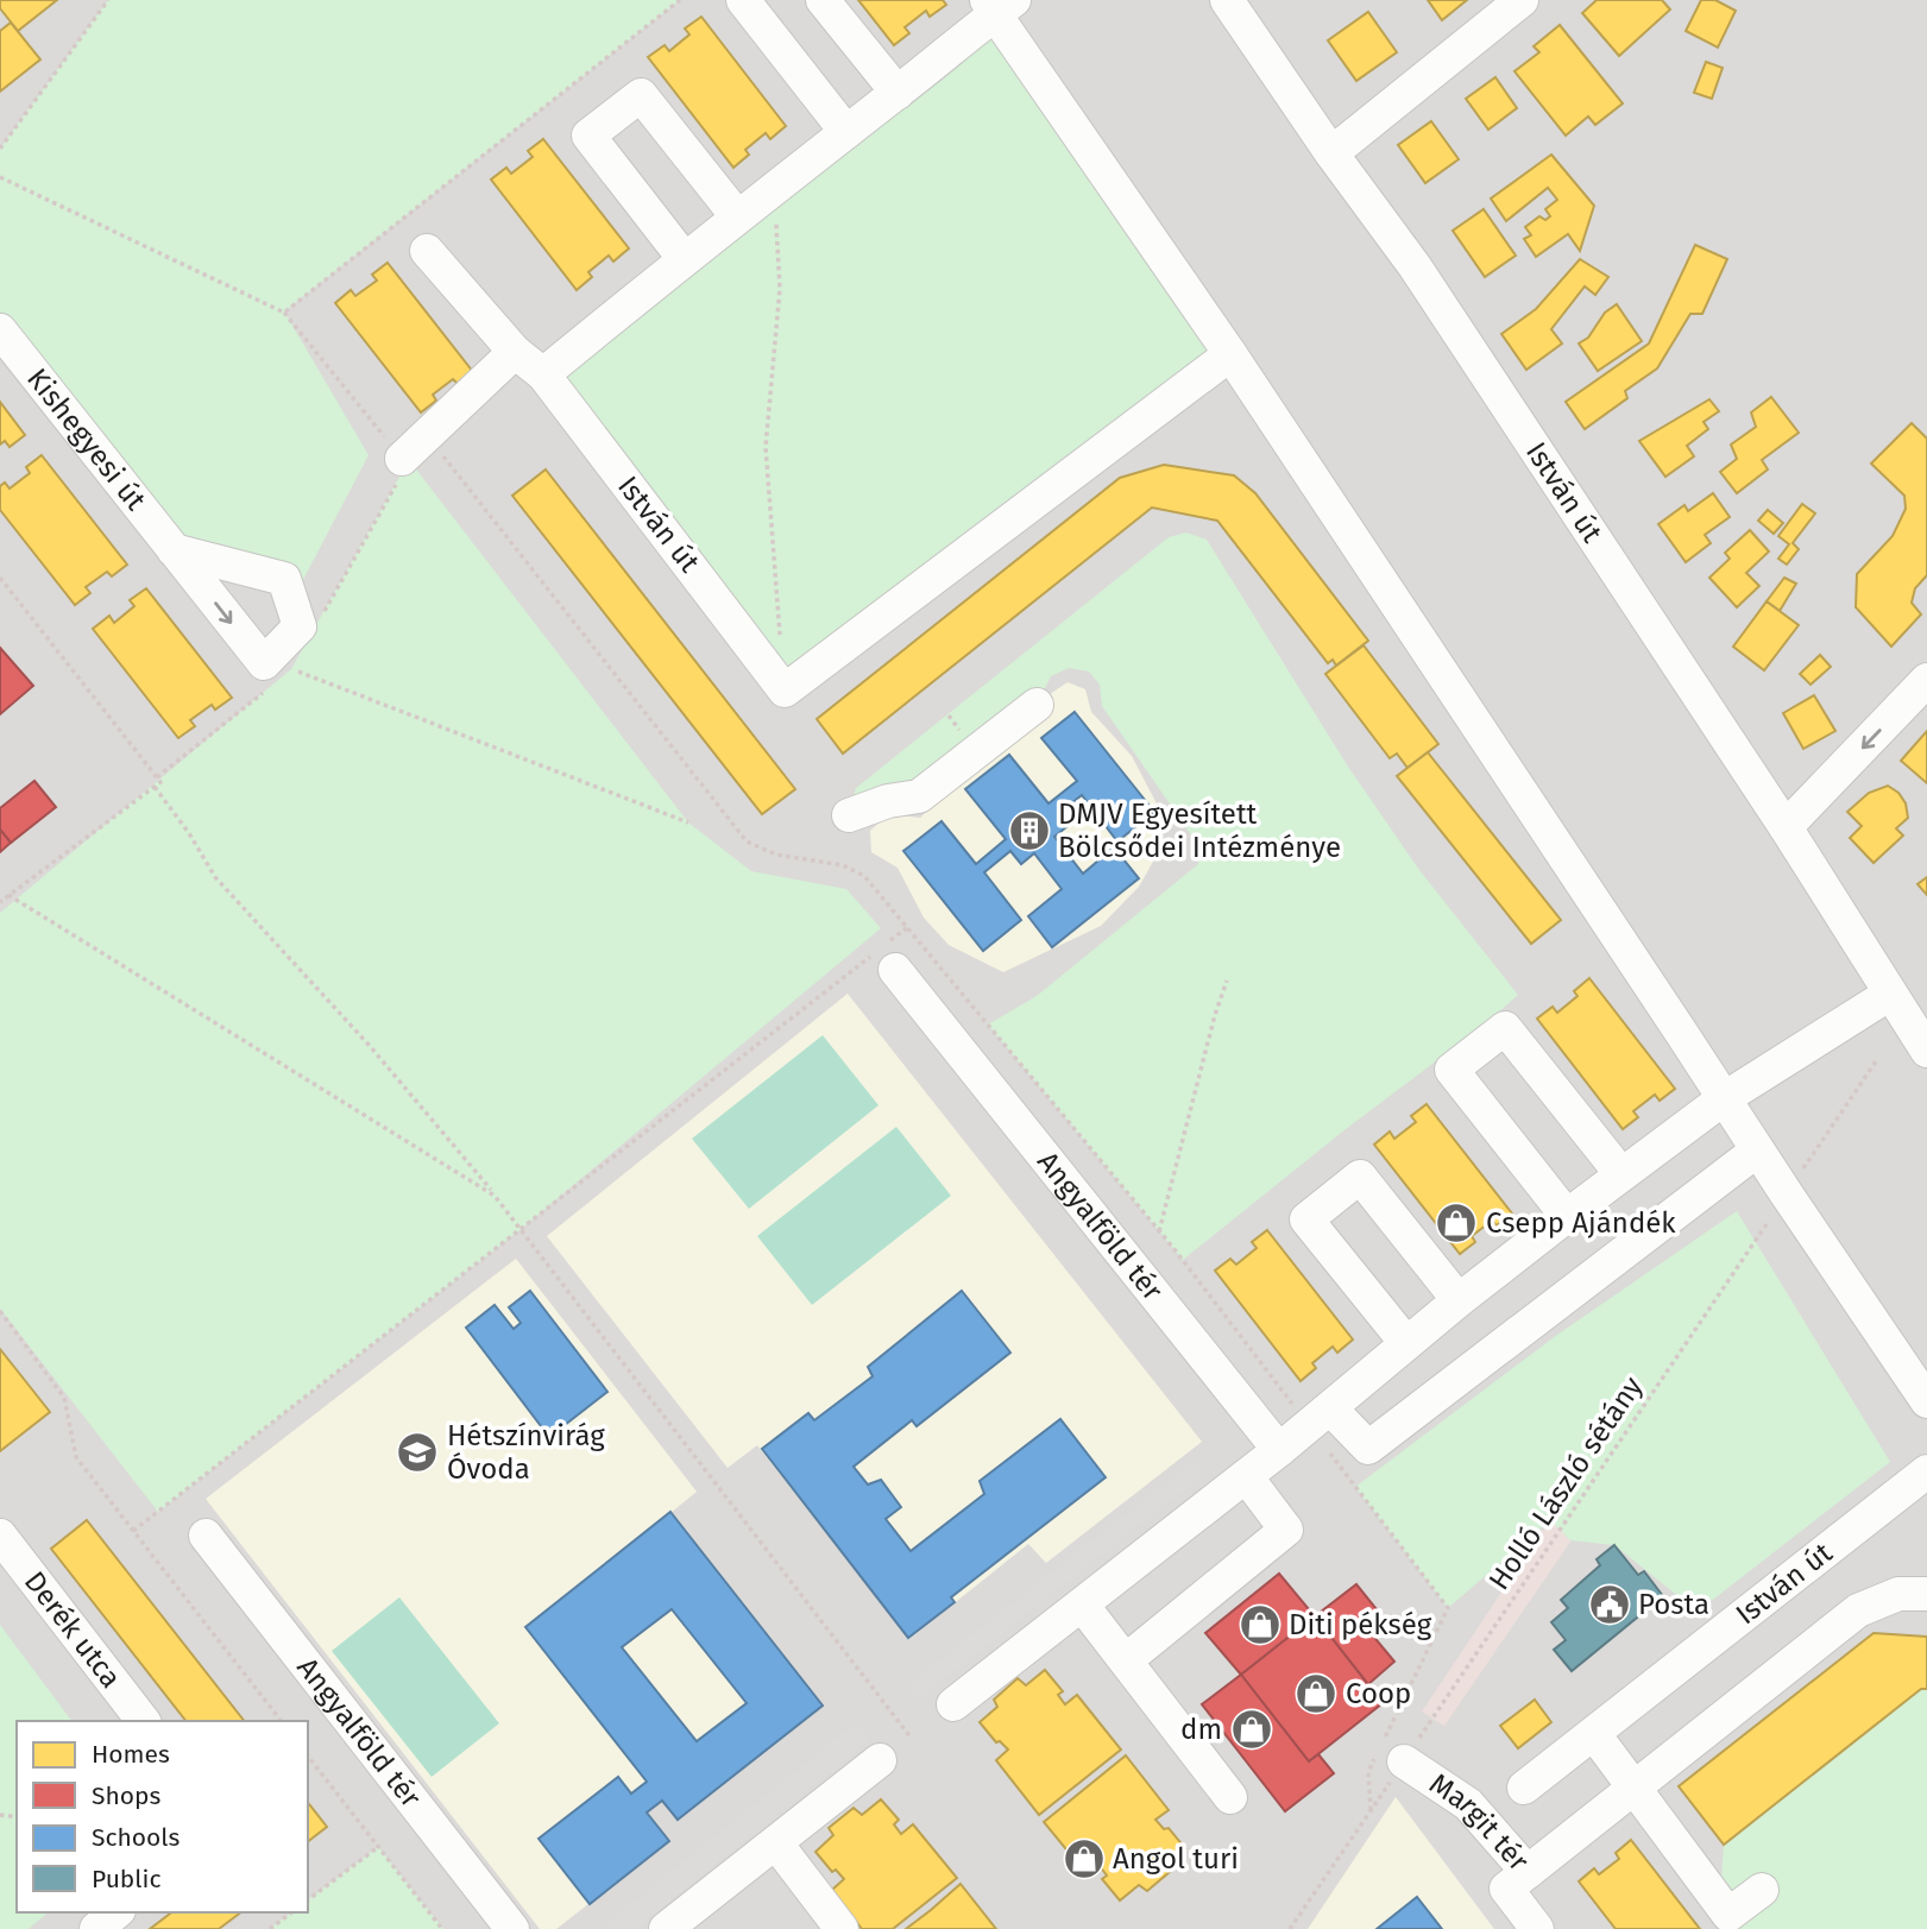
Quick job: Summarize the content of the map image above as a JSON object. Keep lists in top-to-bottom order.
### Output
{
  "streets": {
    "street": [
      "Kishegyesi út",
      "István út",
      "Angyalföld tér",
      "Derék utca",
      "Margit tér"
    ],
    "path": ["Holló László sétány"]
  },
  "crossings": [
    ["Holló László sétány", "Margit tér"]
  ],
  "places": {
    "building": ["DMJV Egyesített Bölcsődei Intézménye"],
    "shop": [
      "Csepp Ajándék",
      "Diti pékség",
      "Coop",
      "dm",
      "Angol turi"
    ],
    "school or university": ["Hétszínvirág Óvoda"],
    "public building": ["Posta"]
  },
  "legend": [
    "Homes",
    "Shops",
    "Schools",
    "Public"
  ]
}
